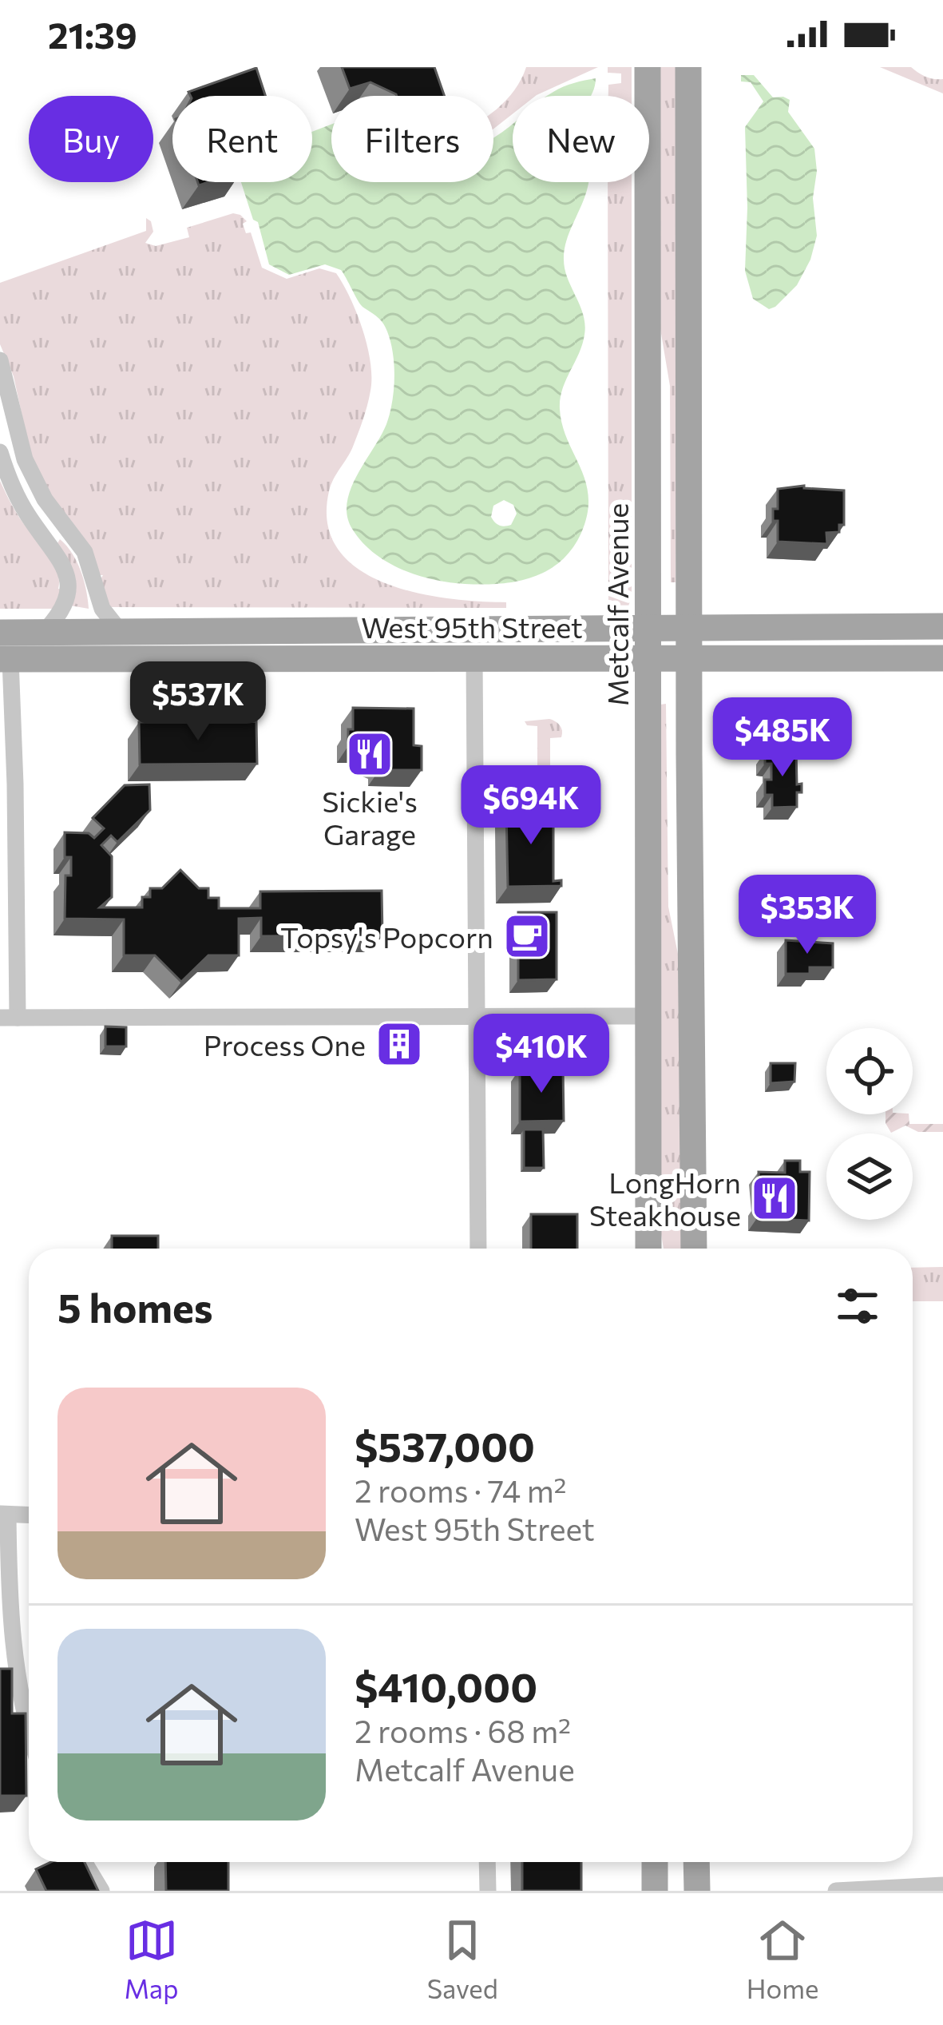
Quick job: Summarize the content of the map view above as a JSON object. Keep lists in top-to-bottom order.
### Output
{
  "streets": {
    "main road": ["Metcalf Avenue", "West 95th Street"]
  },
  "crossings": [
    ["Metcalf Avenue", "West 95th Street"]
  ],
  "places": {
    "restaurant": ["Sickie's Garage", "LongHorn Steakhouse"],
    "cafe": ["Topsy's Popcorn"],
    "building": ["Process One"]
  },
  "page": {
    "status": "21:39",
    "chip": [
      "Buy",
      "Rent",
      "Filters",
      "New"
    ],
    "price": [
      "$537K",
      "$485K",
      "$694K",
      "$353K",
      "$410K"
    ],
    "heading": "5 homes",
    "list": [
      {
        "name": "$537,000",
        "note": "2 rooms · 74 m² · West 95th Street"
      },
      {
        "name": "$410,000",
        "note": "2 rooms · 68 m² · Metcalf Avenue"
      }
    ],
    "tabs": ["Map", "Saved", "Home"]
  }
}
